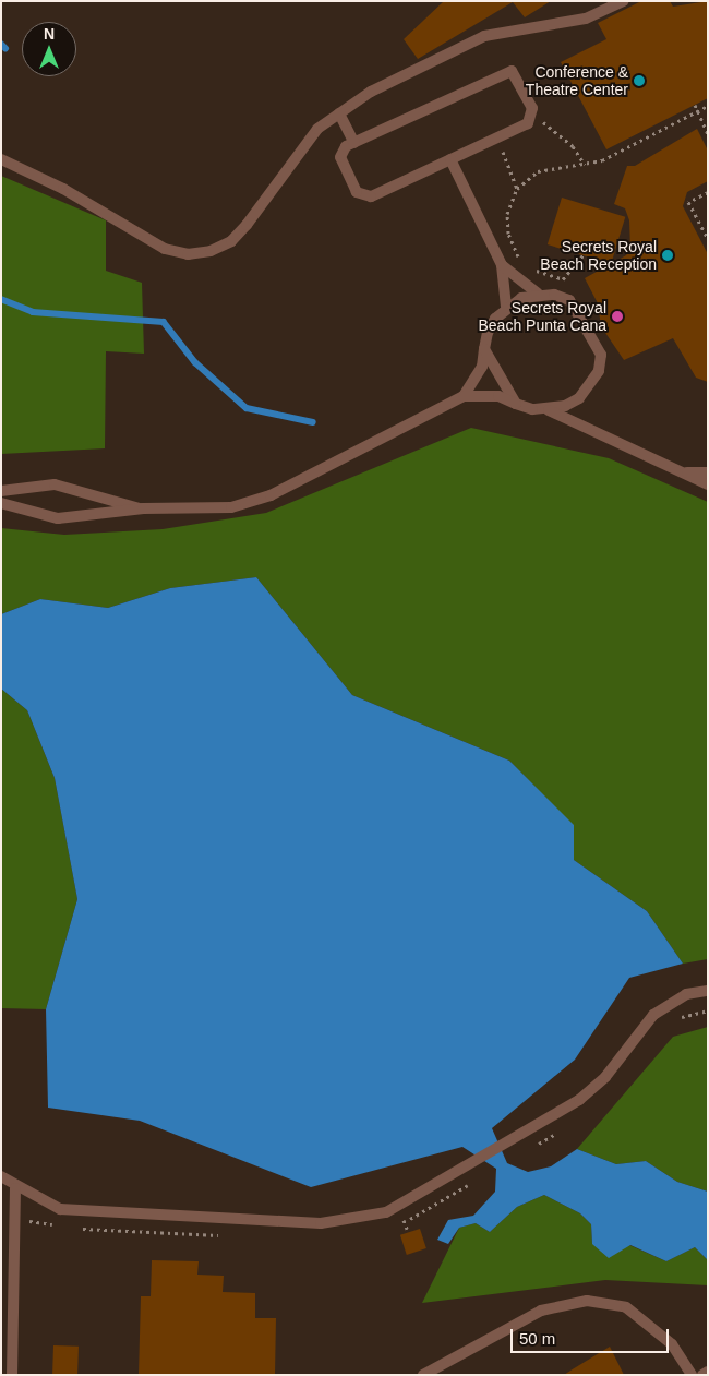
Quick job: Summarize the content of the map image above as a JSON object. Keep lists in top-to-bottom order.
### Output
{
  "places": ["Conference & Theatre Center", "Secrets Royal Beach Reception", "Secrets Royal Beach Punta Cana"],
  "scale_bar": "50 m",
  "north": "top"
}
